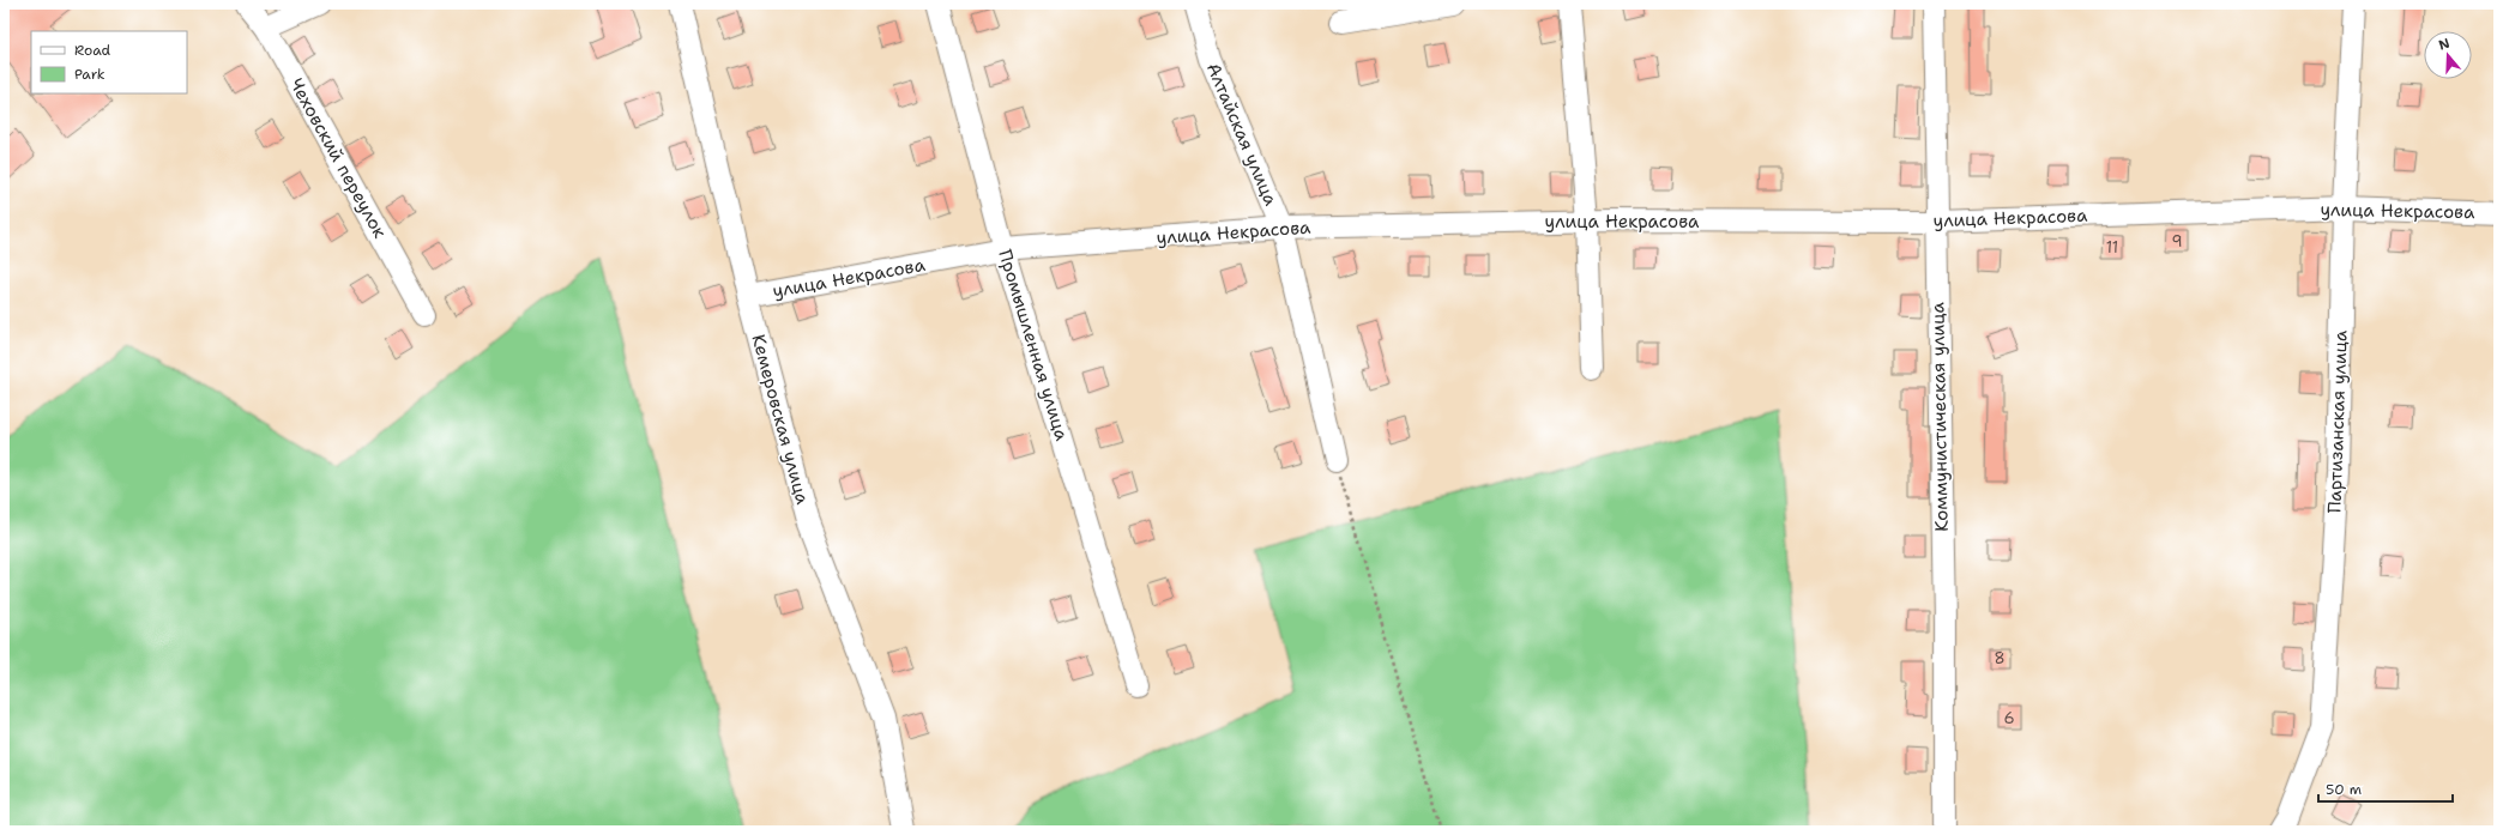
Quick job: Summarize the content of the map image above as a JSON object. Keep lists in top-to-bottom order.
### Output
{
  "streets": {
    "street": [
      "Алтайская улица",
      "Чеховский переулок",
      "улица Некрасова",
      "Промышленная улица",
      "Коммунистическая улица",
      "Кемеровская улица",
      "Партизанская улица"
    ]
  },
  "crossings": [
    ["Алтайская улица", "улица Некрасова"],
    ["улица Некрасова", "Промышленная улица"],
    ["улица Некрасова", "Коммунистическая улица"],
    ["улица Некрасова", "Кемеровская улица"],
    ["улица Некрасова", "Партизанская улица"]
  ],
  "house_numbers": [
    "9",
    "11",
    "8",
    "6"
  ],
  "legend": ["Road", "Park"],
  "scale_bar": "50 m",
  "north": "top"
}
